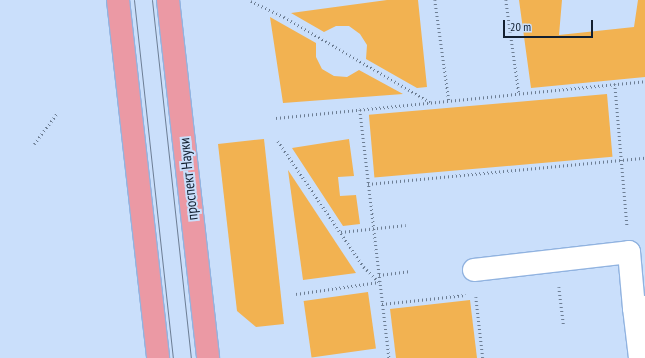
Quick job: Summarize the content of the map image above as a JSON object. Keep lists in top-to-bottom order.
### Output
{
  "streets": {
    "main road": ["проспект Науки"]
  },
  "scale_bar": "20 m"
}
